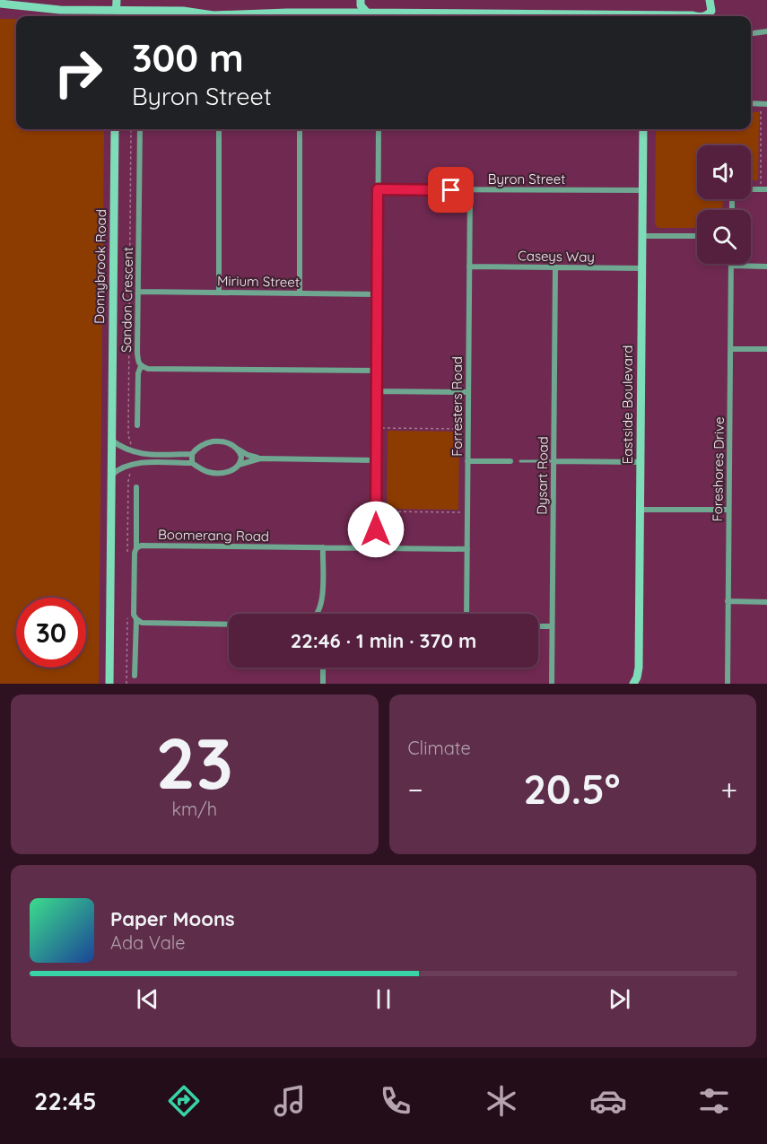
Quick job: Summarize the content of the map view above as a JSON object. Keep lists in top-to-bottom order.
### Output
{
  "streets": {
    "street": [
      "Byron Street",
      "Caseys Way",
      "Donnybrook Road",
      "Mirium Street",
      "Sandon Crescent",
      "Eastside Boulevard",
      "Forresters Road",
      "Foreshores Drive",
      "Dysart Road",
      "Boomerang Road"
    ]
  },
  "crossings": [
    ["Byron Street", "Eastside Boulevard"],
    ["Byron Street", "Forresters Road"],
    ["Caseys Way", "Eastside Boulevard"],
    ["Caseys Way", "Forresters Road"],
    ["Caseys Way", "Dysart Road"],
    ["Mirium Street", "Sandon Crescent"],
    ["Forresters Road", "Boomerang Road"]
  ],
  "page": {
    "turn": ["300 m", "Byron Street"],
    "limit": "30",
    "trip": "22:46 · 1 min · 370 m",
    "tile": [
      ["23", "km/h"],
      "Climate"
    ],
    "heat": ["−", "20.5°", "+"],
    "song": ["Paper Moons", "Ada Vale"],
    "tabs": "22:45"
  }
}
